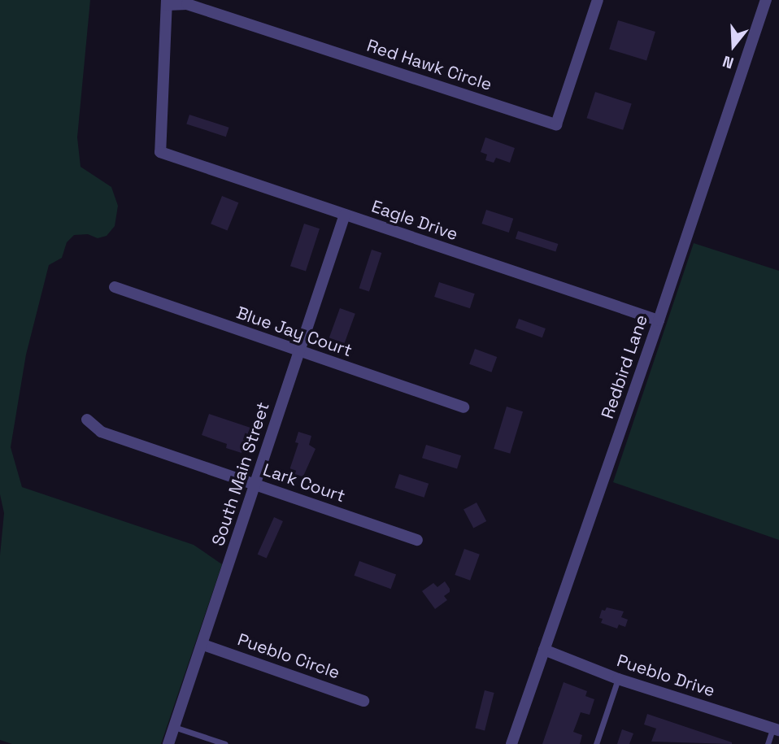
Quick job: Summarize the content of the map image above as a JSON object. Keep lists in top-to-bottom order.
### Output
{
  "streets": {
    "street": [
      "Red Hawk Circle",
      "Eagle Drive",
      "Blue Jay Court",
      "Redbird Lane",
      "South Main Street",
      "Lark Court",
      "Pueblo Circle",
      "Pueblo Drive"
    ]
  },
  "crossings": [
    ["Red Hawk Circle", "Eagle Drive"],
    ["Eagle Drive", "Redbird Lane"],
    ["Eagle Drive", "South Main Street"],
    ["Blue Jay Court", "South Main Street"],
    ["Redbird Lane", "Pueblo Drive"],
    ["South Main Street", "Lark Court"],
    ["South Main Street", "Pueblo Circle"]
  ],
  "north": "bottom"
}
